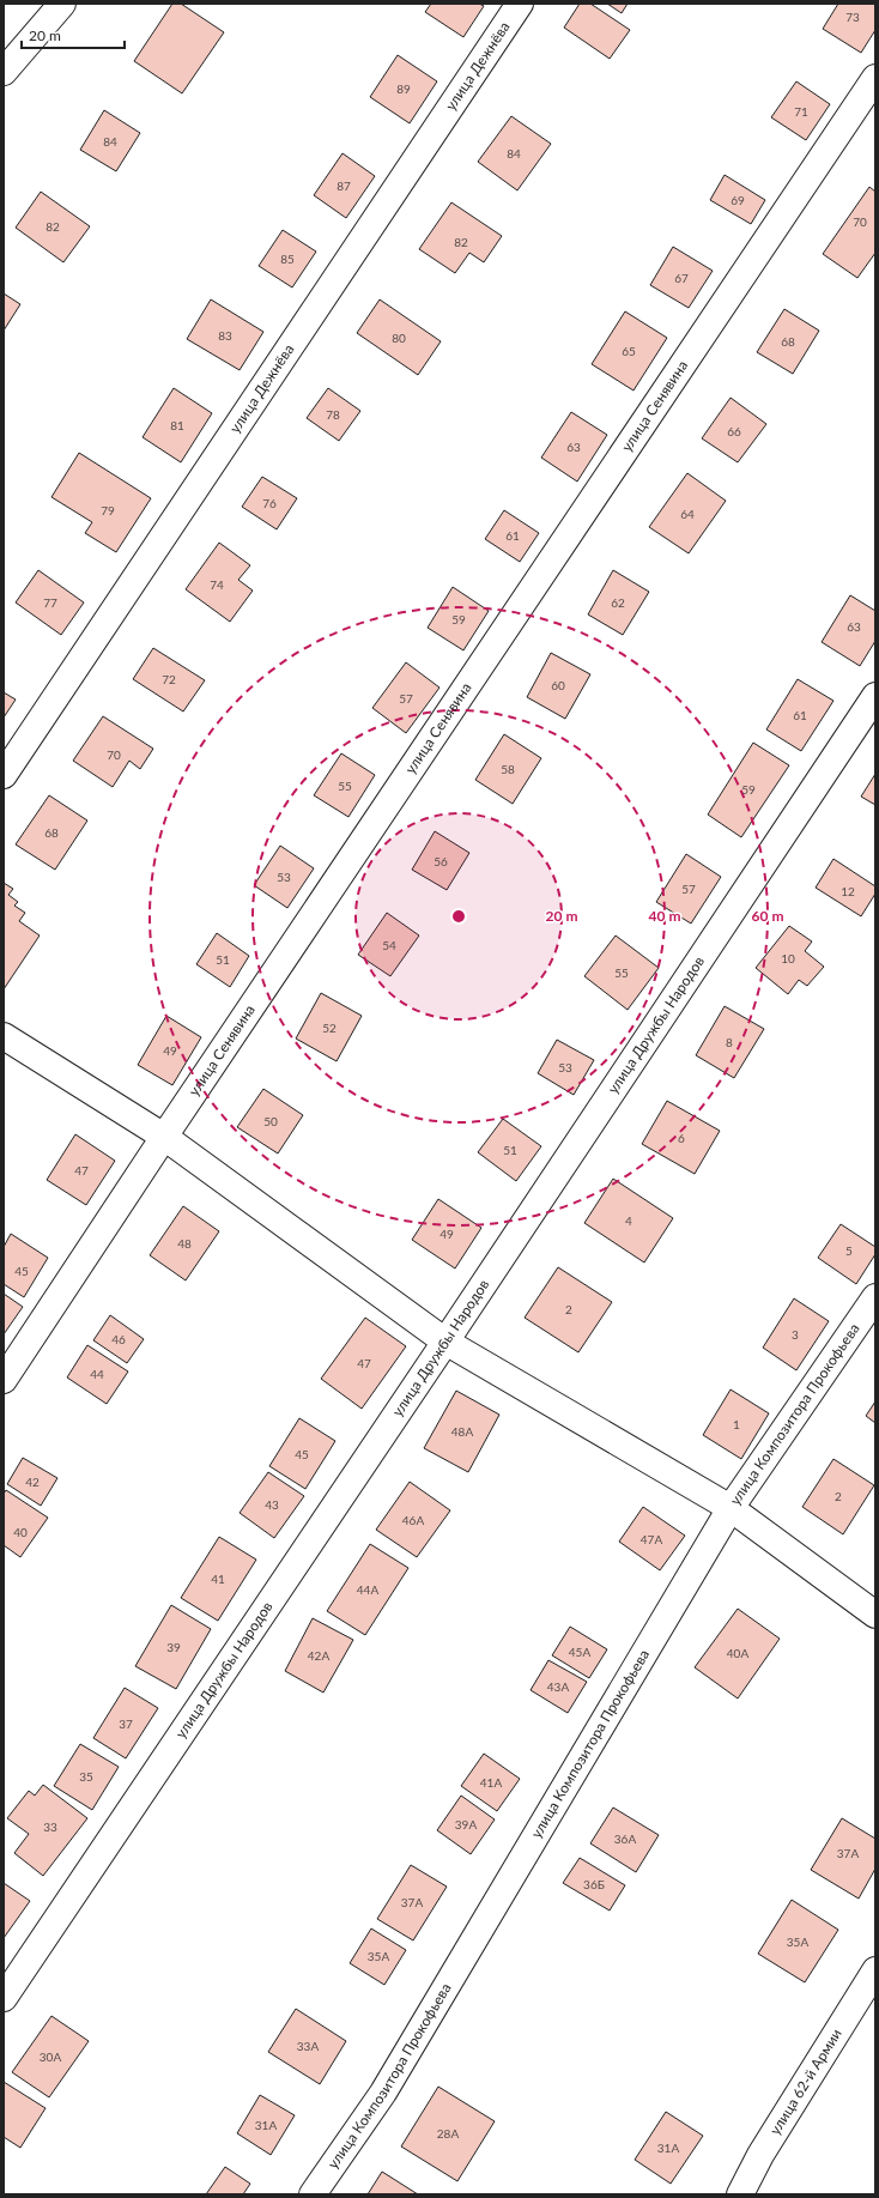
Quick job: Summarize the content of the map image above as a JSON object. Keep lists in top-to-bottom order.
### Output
{
  "streets": {
    "street": [
      "улица Дежнёва",
      "улица Сенявина",
      "улица Дружбы Народов",
      "улица Композитора Прокофьева",
      "улица 62-й Армии"
    ]
  },
  "house_numbers": [
    "73",
    "89",
    "71",
    "84",
    "84",
    "87",
    "69",
    "70",
    "82",
    "82",
    "85",
    "67",
    "83",
    "80",
    "68",
    "65",
    "78",
    "81",
    "66",
    "63",
    "76",
    "79",
    "64",
    "61",
    "74",
    "77",
    "62",
    "59",
    "63",
    "72",
    "60",
    "57",
    "61",
    "70",
    "58",
    "55",
    "59",
    "68",
    "56",
    "53",
    "57",
    "12",
    "54",
    "10",
    "51",
    "55",
    "52",
    "8",
    "49",
    "53",
    "50",
    "6",
    "51",
    "47",
    "4",
    "49",
    "48",
    "5",
    "45",
    "2",
    "3",
    "46",
    "47",
    "44",
    "1",
    "48А",
    "45",
    "42",
    "2",
    "43",
    "46А",
    "40",
    "47А",
    "41",
    "44А",
    "39",
    "45А",
    "40А",
    "42А",
    "43А",
    "37",
    "35",
    "41А",
    "39А",
    "33",
    "36А",
    "37А",
    "36Б",
    "37А",
    "35А",
    "35А",
    "33А",
    "30А",
    "31А",
    "28А",
    "31А"
  ],
  "scale_bar": "20 m",
  "rings": ["20 m", "40 m", "60 m"]
}
